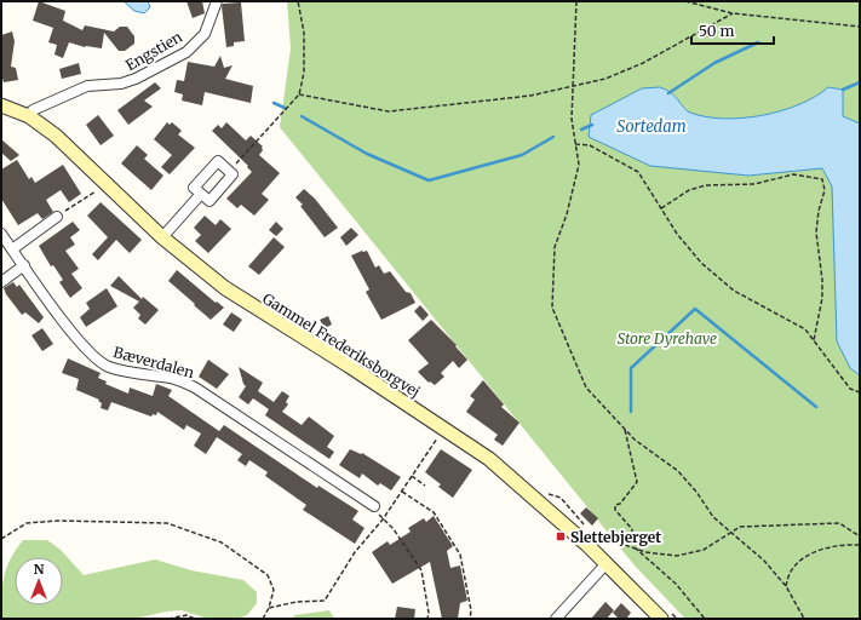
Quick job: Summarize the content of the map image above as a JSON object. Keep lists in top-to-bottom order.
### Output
{
  "streets": {
    "street": ["Engstien", "Gammel Frederiksborgvej", "Bæverdalen"]
  },
  "crossings": [
    ["Engstien", "Gammel Frederiksborgvej"]
  ],
  "water": ["Sortedam"],
  "parks": ["Store Dyrehave"],
  "places": {
    "transit": ["Slettebjerget"]
  },
  "scale_bar": "50 m",
  "north": "top"
}
